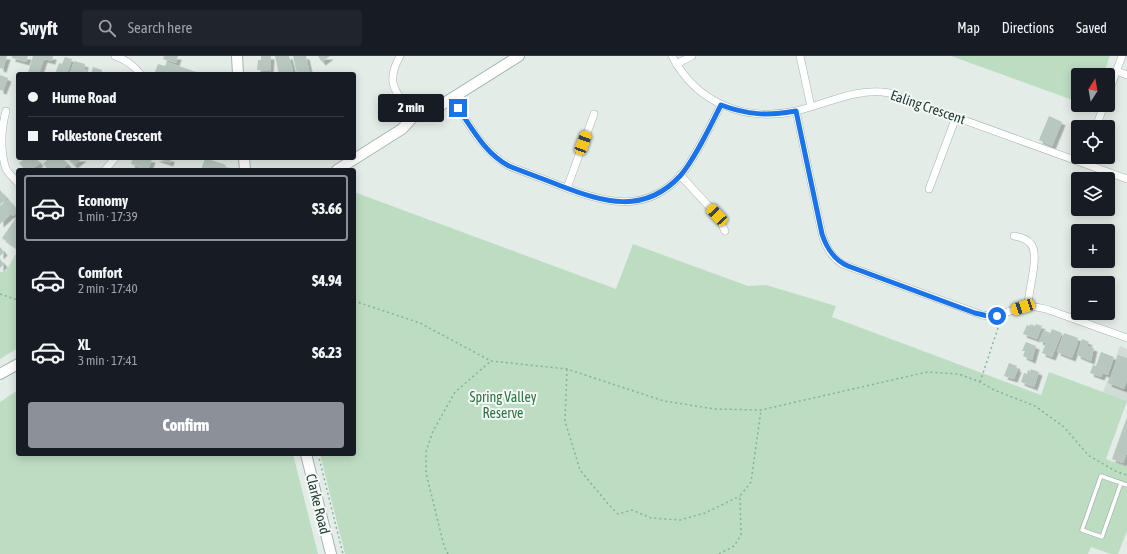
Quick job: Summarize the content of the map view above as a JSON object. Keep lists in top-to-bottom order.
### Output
{
  "streets": {
    "street": ["Ealing Crescent", "Clarke Road"]
  },
  "parks": ["Spring Valley Reserve"],
  "north": "top",
  "page": {
    "header": "Swyft",
    "search": "Search here",
    "nav": ["Map", "Directions", "Saved"],
    "map_buttons": ["+", "−"],
    "banner": ["Hume Road", "Folkestone Crescent"],
    "bubble": "2 min",
    "list": [
      {
        "name": "Economy",
        "note": "1 min · 17:39",
        "value": "$3.66"
      },
      {
        "name": "Comfort",
        "note": "2 min · 17:40",
        "value": "$4.94"
      },
      {
        "name": "XL",
        "note": "3 min · 17:41",
        "value": "$6.23"
      }
    ],
    "buttons": "Confirm"
  }
}
